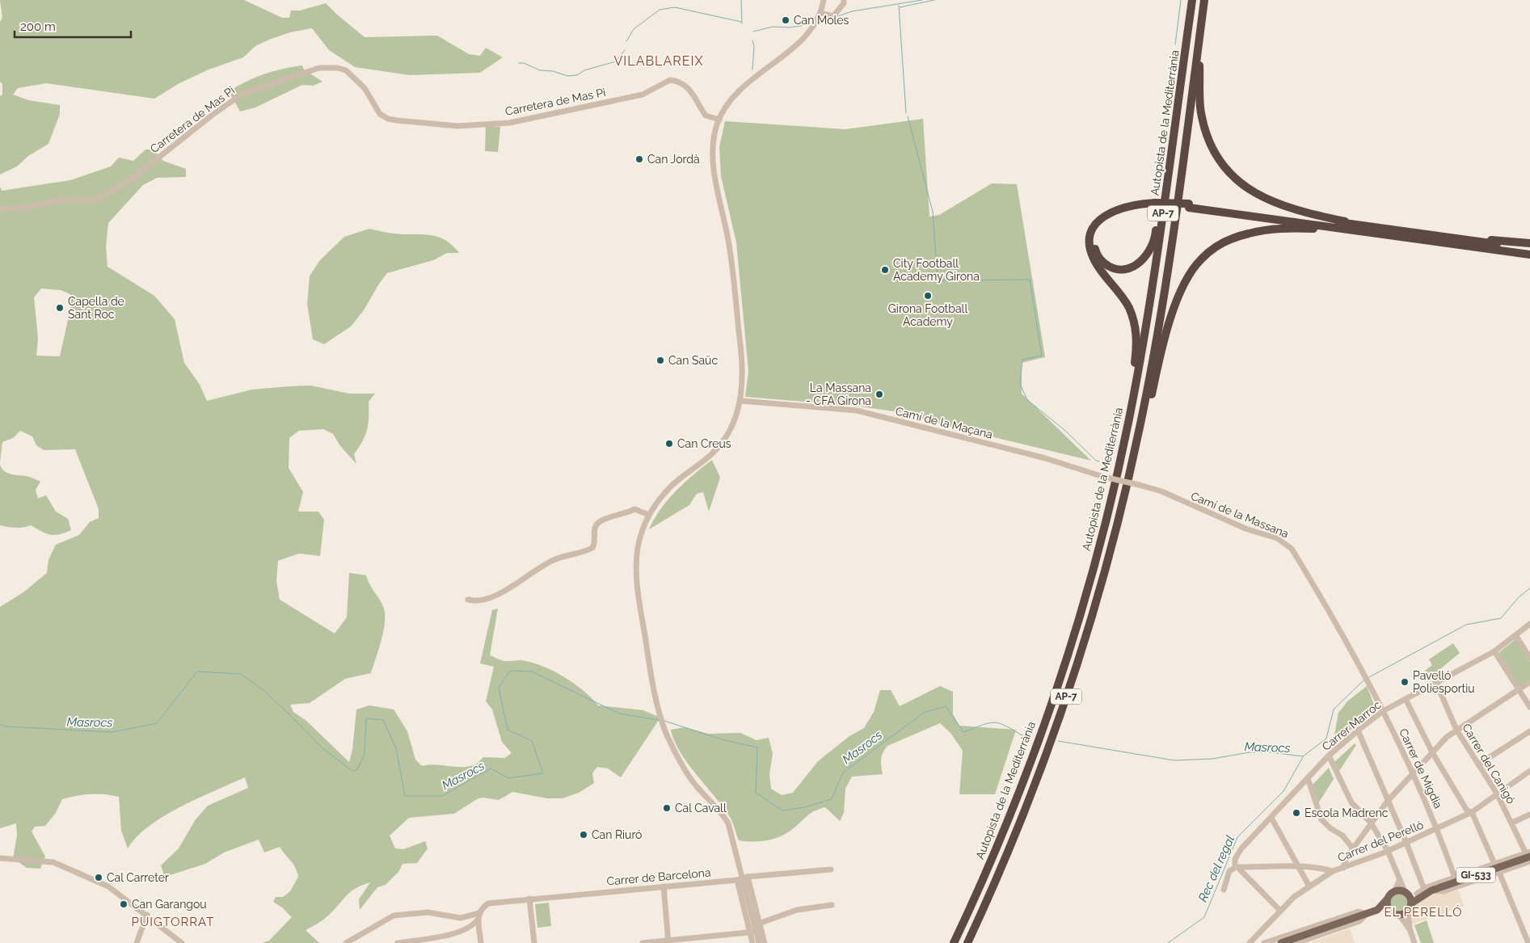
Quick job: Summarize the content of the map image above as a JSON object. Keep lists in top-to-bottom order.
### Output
{
  "streets": {
    "highway": ["Autopista de la Mediterrània", "AP-7"],
    "main road": ["GI-533"],
    "street": [
      "Carretera de Mas Pi",
      "Camí de la Maçana",
      "Camí de la Massana",
      "Carrer Marroc",
      "Carrer del Canigó",
      "Carrer de Migdia",
      "Carrer del Perelló",
      "Carrer de Barcelona"
    ]
  },
  "crossings": [
    ["Camí de la Maçana", "Camí de la Massana"],
    ["Camí de la Massana", "Carrer de Migdia"],
    ["Carrer Marroc", "Carrer del Canigó"],
    ["Carrer Marroc", "Carrer de Migdia"],
    ["Carrer del Canigó", "Carrer del Perelló"],
    ["Carrer del Canigó", "GI-533"],
    ["Carrer de Migdia", "Carrer del Perelló"]
  ],
  "districts": ["VILABLAREIX", "EL PERELLÓ", "PUIGTORRAT"],
  "water": ["Masrocs", "Rec del regal"],
  "places": [
    "Can Moles",
    "Can Jordà",
    "City Football Academy Girona",
    "Girona Football Academy",
    "Capella de Sant Roc",
    "Can Saüc",
    "La Massana - CFA Girona",
    "Can Creus",
    "Pavelló Poliesportiu",
    "Cal Cavall",
    "Escola Madrenc",
    "Can Riuró",
    "Cal Carreter",
    "Can Garangou"
  ],
  "scale_bar": "200 m"
}
